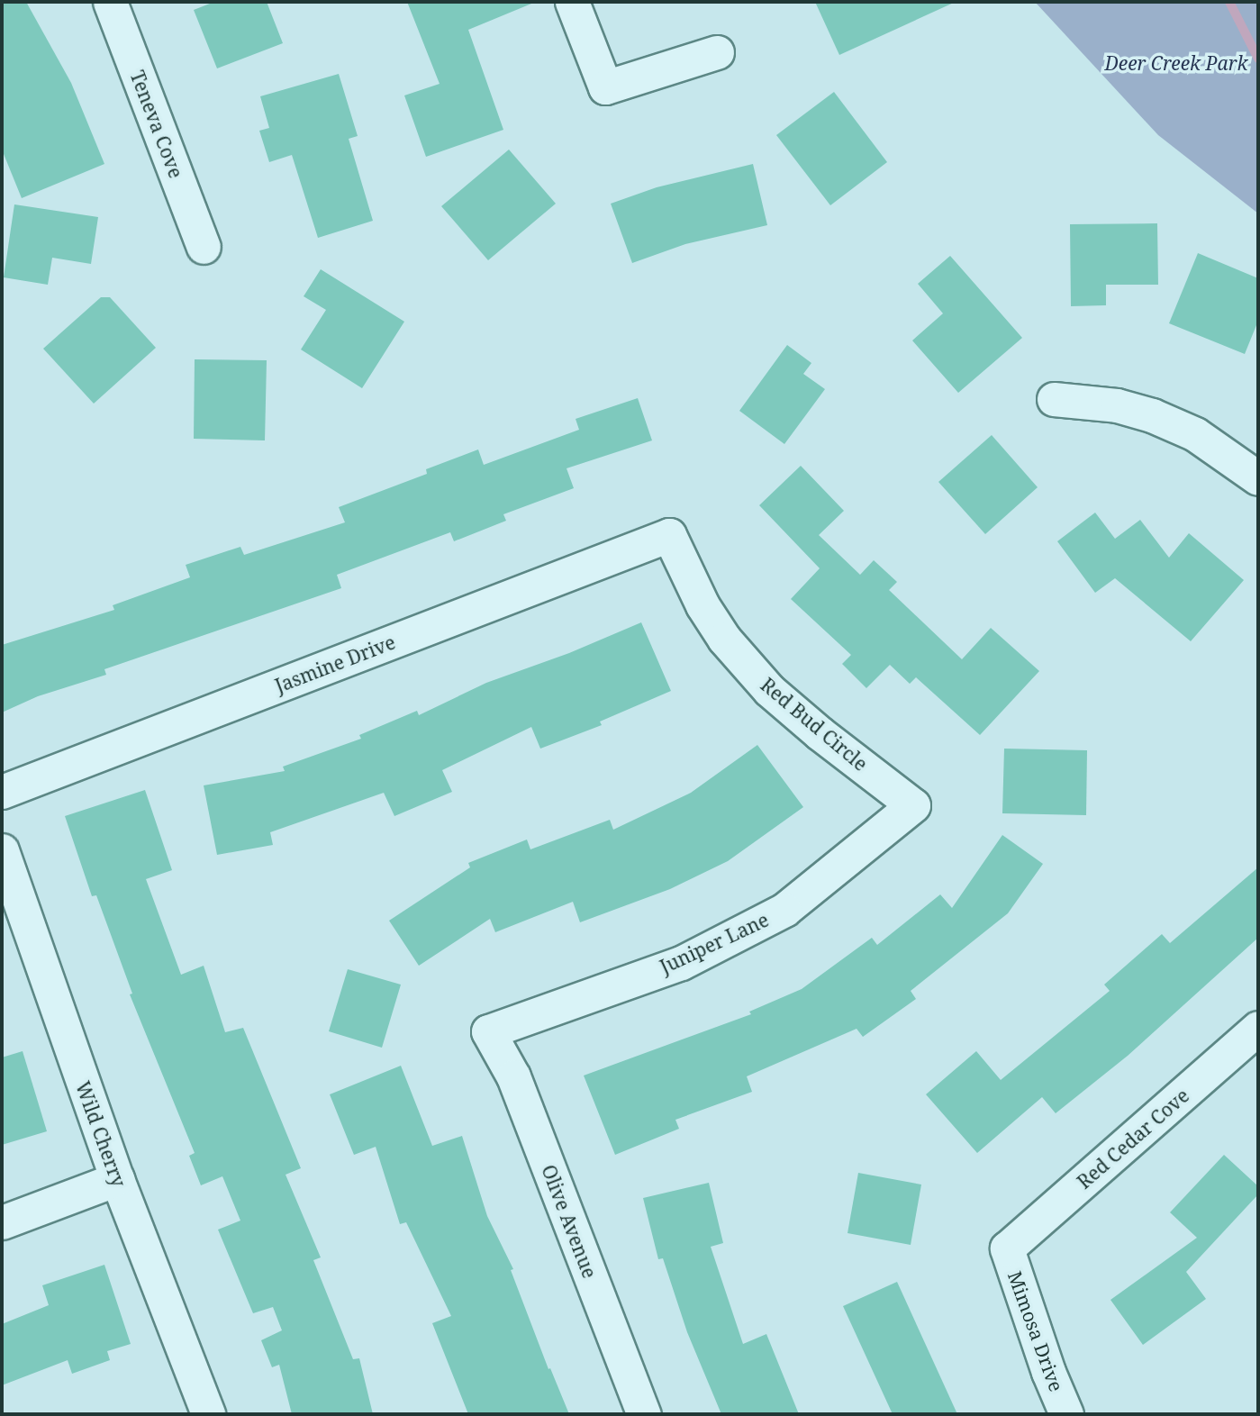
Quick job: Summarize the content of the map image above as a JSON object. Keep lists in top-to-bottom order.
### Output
{
  "streets": {
    "street": [
      "Teneva Cove",
      "Jasmine Drive",
      "Red Bud Circle",
      "Juniper Lane",
      "Wild Cherry",
      "Red Cedar Cove",
      "Olive Avenue",
      "Mimosa Drive"
    ]
  },
  "crossings": [
    ["Jasmine Drive", "Red Bud Circle"],
    ["Red Bud Circle", "Juniper Lane"],
    ["Juniper Lane", "Olive Avenue"],
    ["Red Cedar Cove", "Mimosa Drive"]
  ],
  "parks": ["Deer Creek Park"]
}
